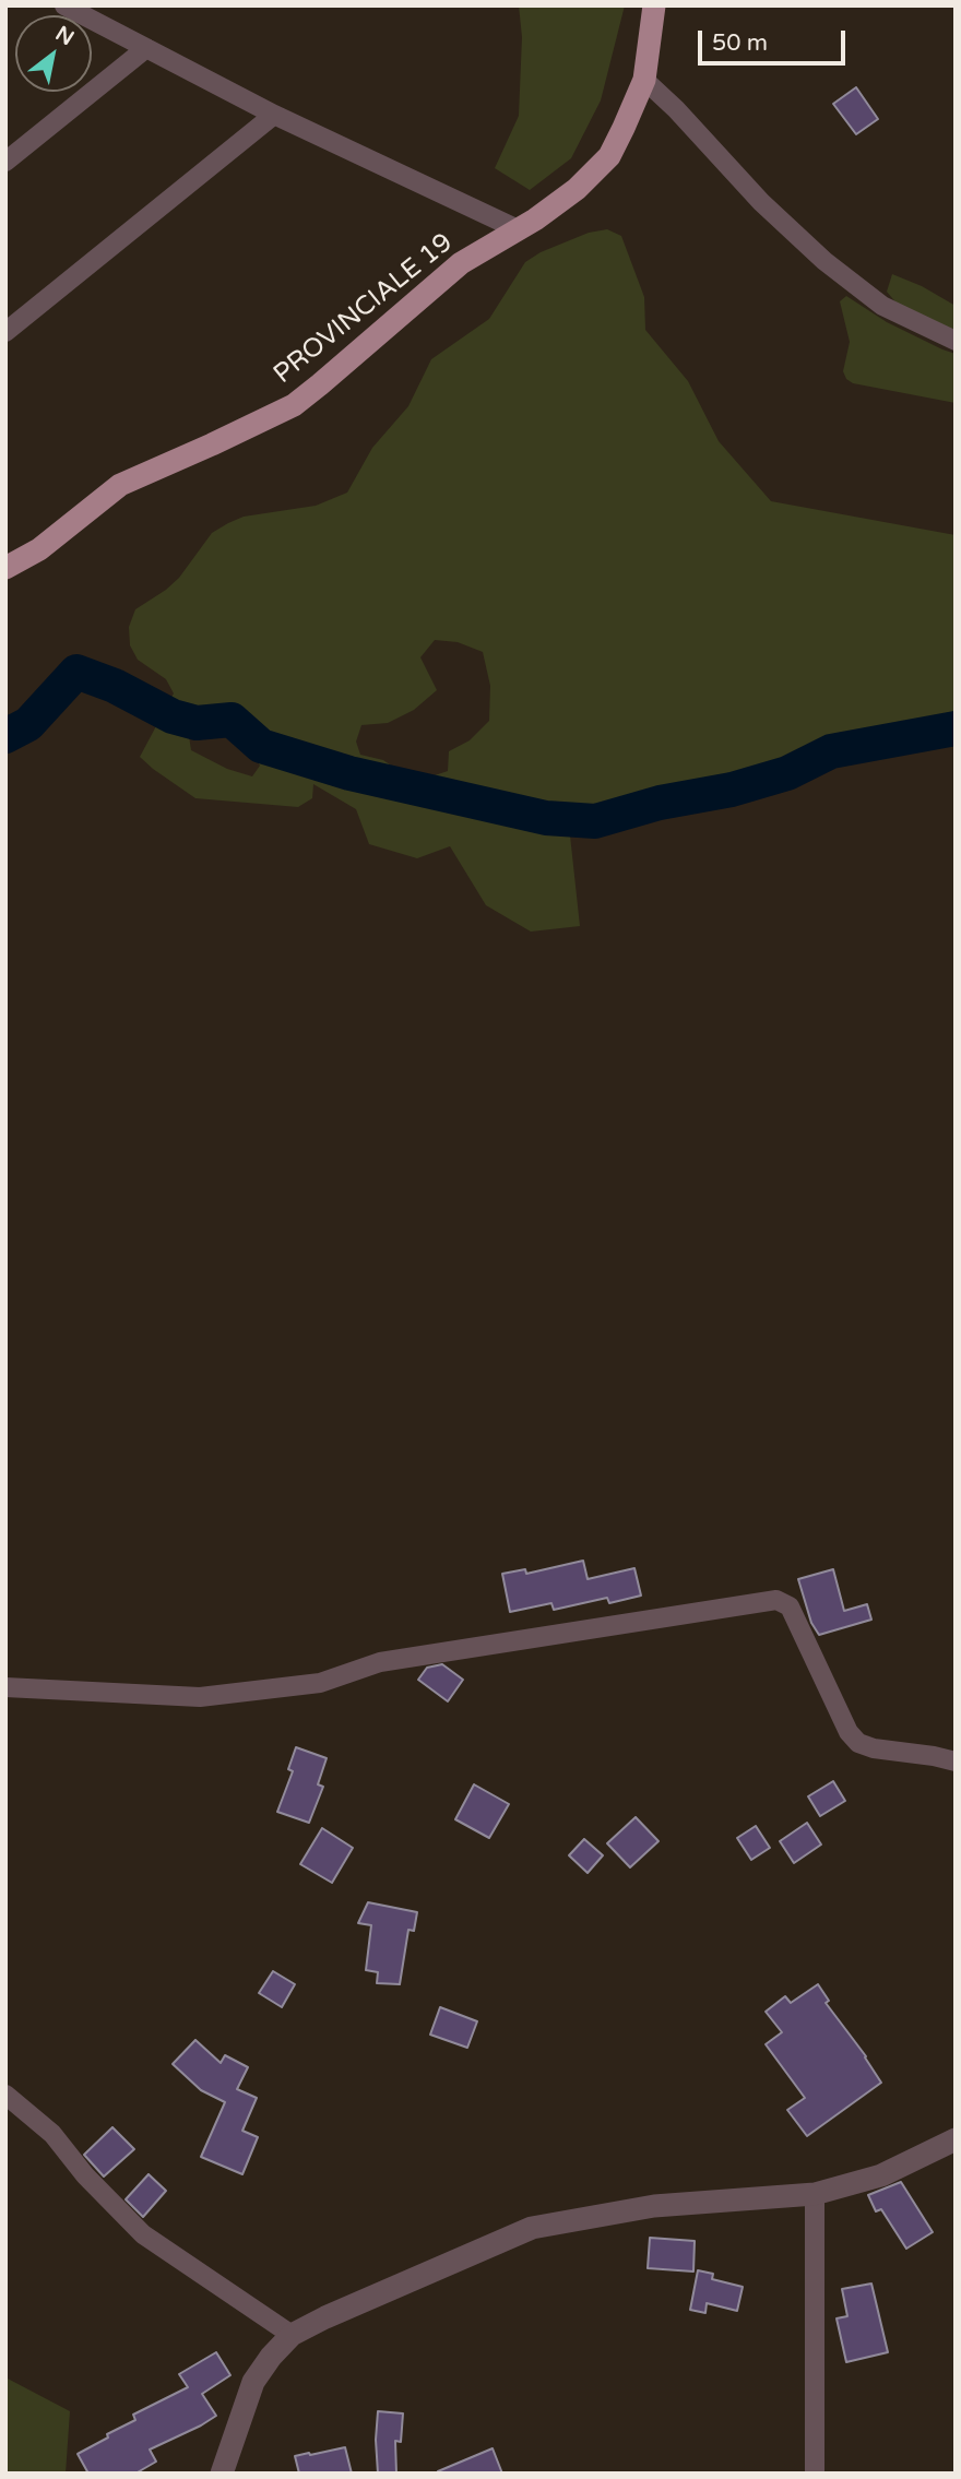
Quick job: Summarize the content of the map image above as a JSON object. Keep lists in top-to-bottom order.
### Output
{
  "streets": {
    "main road": ["PROVINCIALE 19"]
  },
  "scale_bar": "50 m",
  "north": "top right"
}
